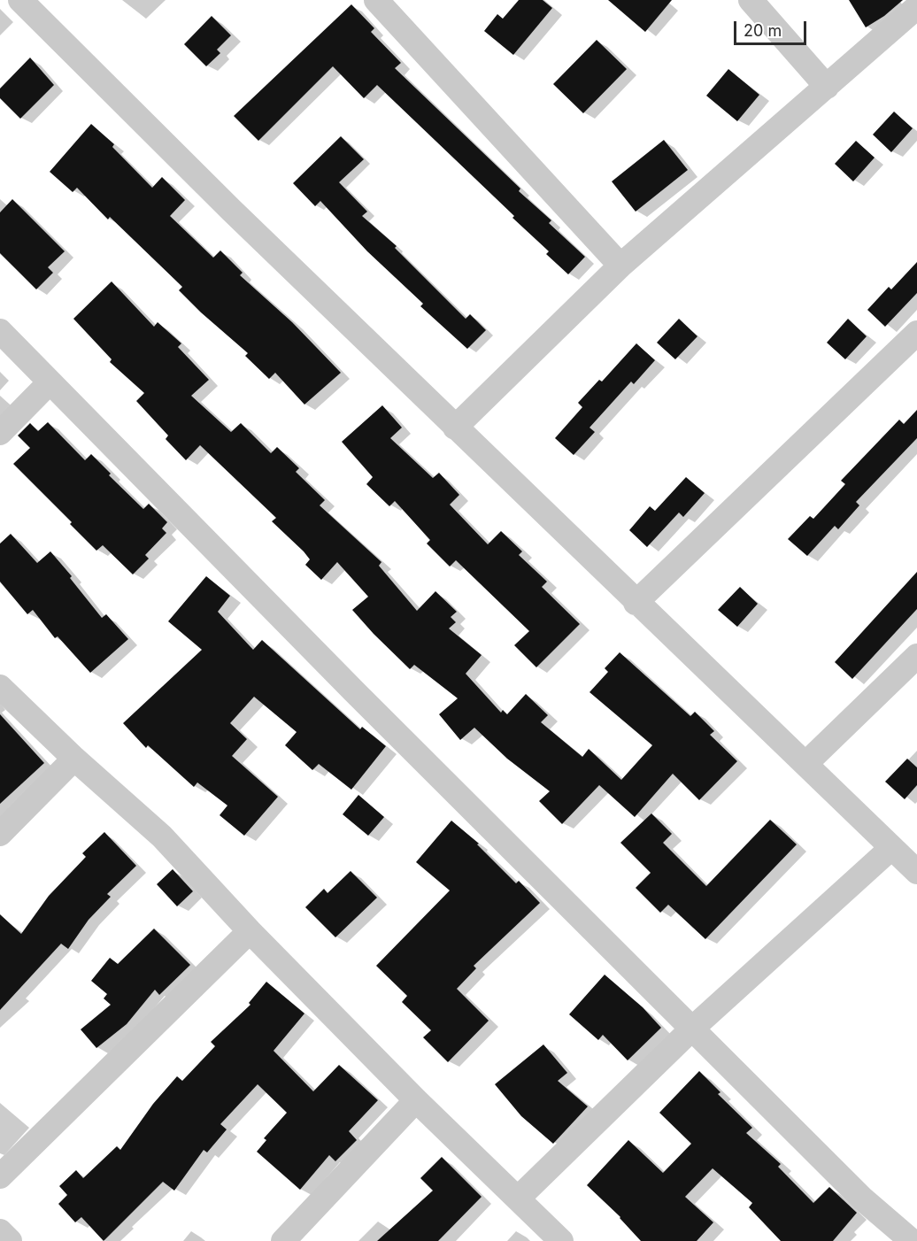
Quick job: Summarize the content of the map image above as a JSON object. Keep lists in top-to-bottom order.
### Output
{
  "scale_bar": "20 m"
}
